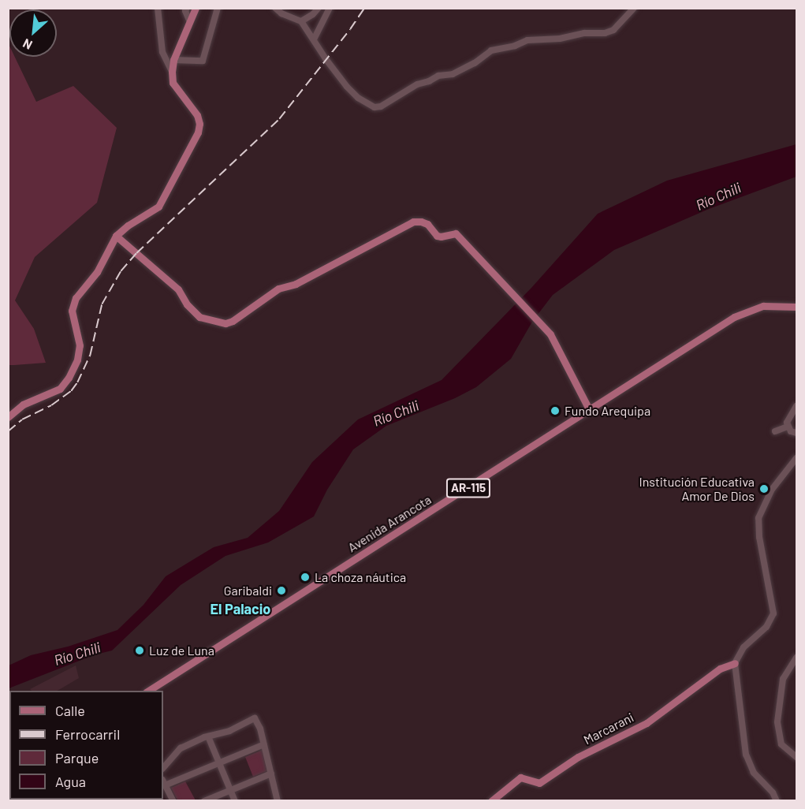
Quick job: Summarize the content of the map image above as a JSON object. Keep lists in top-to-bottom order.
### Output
{
  "streets": {
    "main road": ["AR-115", "Avenida Arancota", "Marcarani"]
  },
  "districts": ["El Palacio"],
  "water": ["Río Chili"],
  "places": [
    "Fundo Arequipa",
    "Institución Educativa Amor De Dios",
    "La choza náutica",
    "Garibaldi",
    "Luz de Luna"
  ],
  "legend": [
    "Calle",
    "Ferrocarril",
    "Parque",
    "Agua"
  ],
  "north": "bottom left"
}
